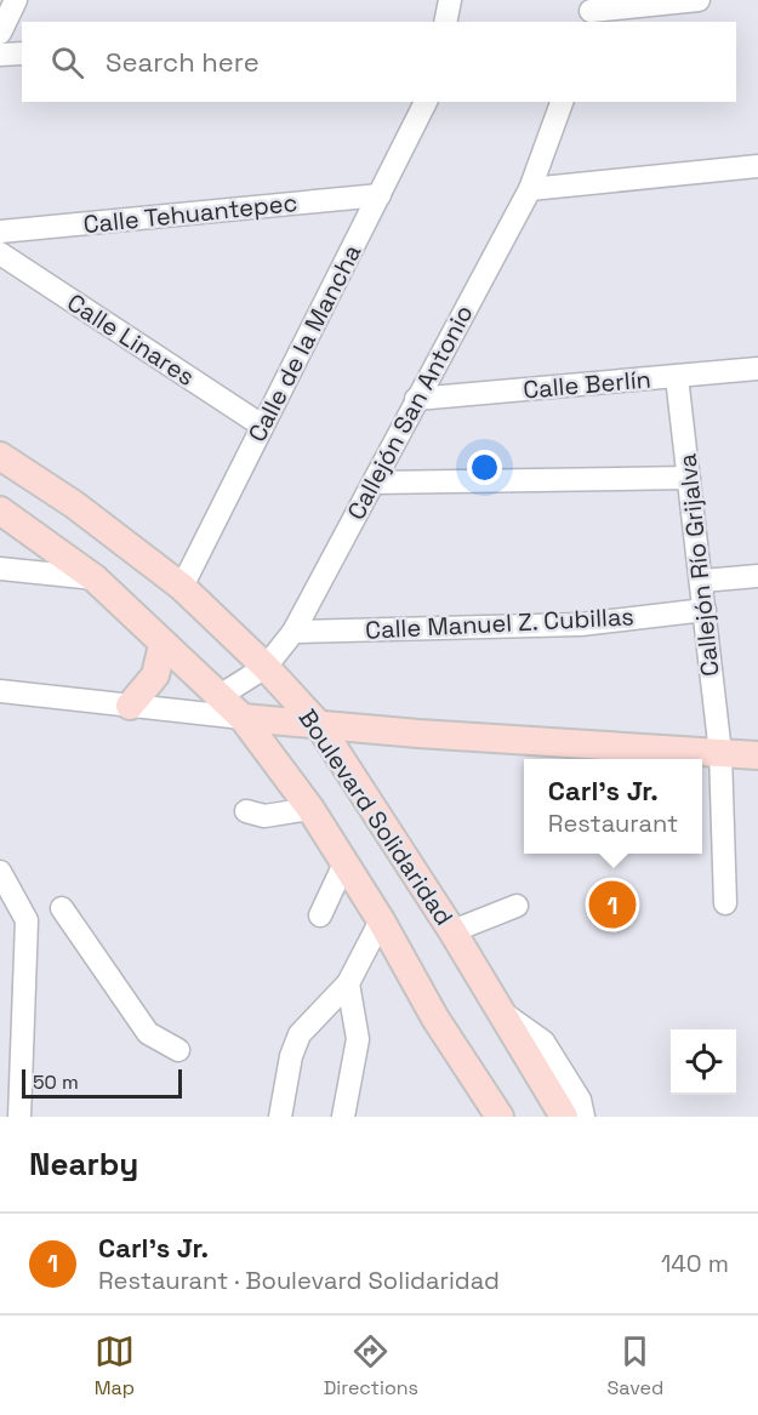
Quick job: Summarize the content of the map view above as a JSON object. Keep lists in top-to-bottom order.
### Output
{
  "streets": {
    "main road": ["Boulevard Solidaridad"],
    "street": [
      "Calle Tehuantepec",
      "Calle Linares",
      "Calle de la Mancha",
      "Calle Berlín",
      "Callejón San Antonio",
      "Callejón Río Grijalva",
      "Calle Manuel Z. Cubillas"
    ]
  },
  "crossings": [
    ["Calle Tehuantepec", "Calle de la Mancha"],
    ["Calle Linares", "Calle de la Mancha"],
    ["Calle de la Mancha", "Boulevard Solidaridad"],
    ["Calle Berlín", "Callejón San Antonio"],
    ["Calle Berlín", "Callejón Río Grijalva"],
    ["Callejón San Antonio", "Calle Manuel Z. Cubillas"],
    ["Callejón San Antonio", "Boulevard Solidaridad"],
    ["Callejón Río Grijalva", "Calle Manuel Z. Cubillas"]
  ],
  "scale_bar": "50 m",
  "page": {
    "search": "Search here",
    "popup": ["Carl's Jr.", "Restaurant"],
    "pins": "1",
    "scale": "50 m",
    "heading": "Nearby",
    "list": [
      {
        "mark": "1",
        "name": "Carl's Jr.",
        "note": "Restaurant · Boulevard Solidaridad",
        "value": "140 m"
      }
    ],
    "nav": ["Map", "Directions", "Saved"]
  }
}
